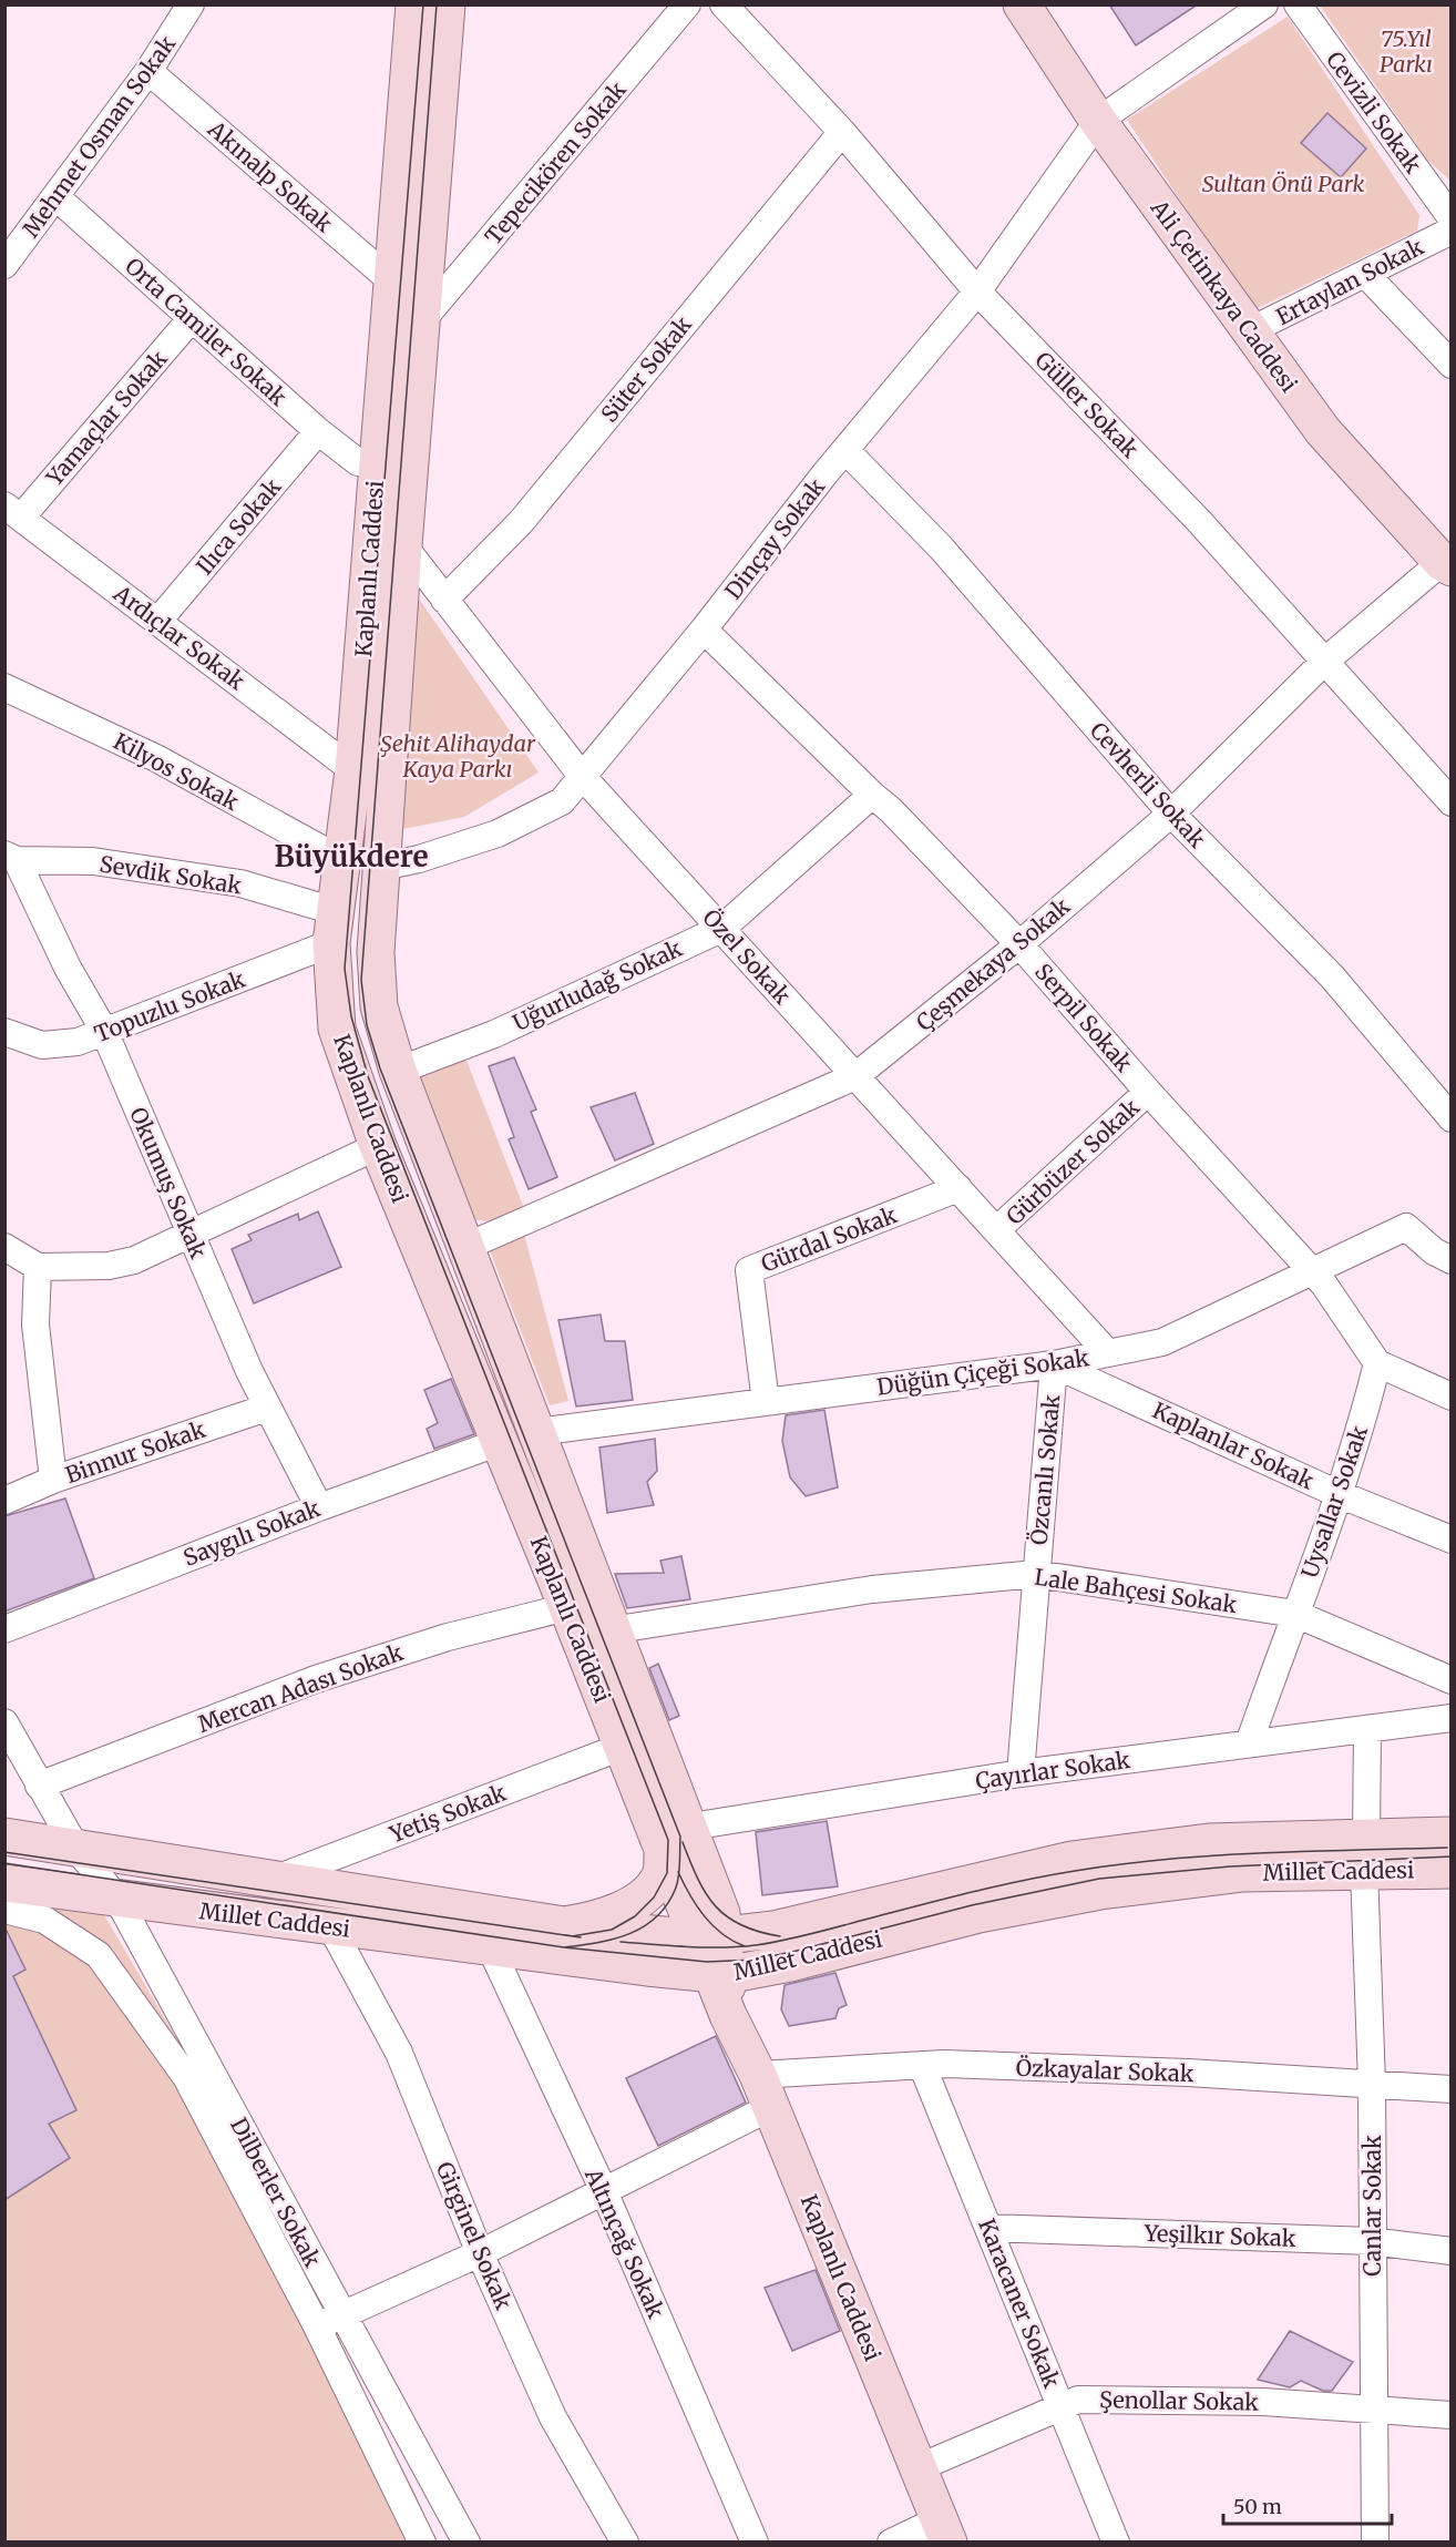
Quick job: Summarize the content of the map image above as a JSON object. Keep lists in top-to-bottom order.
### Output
{
  "streets": {
    "main road": ["Ali Çetinkaya Caddesi", "Kaplanlı Caddesi", "Millet Caddesi"],
    "street": [
      "Cevizli Sokak",
      "Mehmet Osman Sokak",
      "Tepecikören Sokak",
      "Akınalp Sokak",
      "Ertaylan Sokak",
      "Orta Camiler Sokak",
      "Süter Sokak",
      "Güller Sokak",
      "Yamaçlar Sokak",
      "Ilıca Sokak",
      "Dinçay Sokak",
      "Ardıçlar Sokak",
      "Kilyos Sokak",
      "Cevherli Sokak",
      "Sevdik Sokak",
      "Özel Sokak",
      "Çeşmekaya Sokak",
      "Uğurludağ Sokak",
      "Topuzlu Sokak",
      "Serpil Sokak",
      "Gürbüzer Sokak",
      "Okumuş Sokak",
      "Gürdal Sokak",
      "Düğün Çiçeği Sokak",
      "Kaplanlar Sokak",
      "Binnur Sokak",
      "Özcanlı Sokak",
      "Uysallar Sokak",
      "Saygılı Sokak",
      "Lale Bahçesi Sokak",
      "Mercan Adası Sokak",
      "Çayırlar Sokak",
      "Yetiş Sokak",
      "Özkayalar Sokak",
      "Dilberler Sokak",
      "Canlar Sokak",
      "Girginel Sokak",
      "Yeşilkır Sokak",
      "Altınçağ Sokak",
      "Karacaner Sokak",
      "Şenollar Sokak"
    ]
  },
  "crossings": [
    ["Mehmet Osman Sokak", "Akınalp Sokak"],
    ["Mehmet Osman Sokak", "Orta Camiler Sokak"],
    ["Tepecikören Sokak", "Kaplanlı Caddesi"],
    ["Akınalp Sokak", "Kaplanlı Caddesi"],
    ["Ertaylan Sokak", "Ali Çetinkaya Caddesi"],
    ["Ali Çetinkaya Caddesi", "Dinçay Sokak"],
    ["Ali Çetinkaya Caddesi", "Çeşmekaya Sokak"],
    ["Orta Camiler Sokak", "Yamaçlar Sokak"],
    ["Orta Camiler Sokak", "Ilıca Sokak"],
    ["Süter Sokak", "Güller Sokak"],
    ["Süter Sokak", "Özel Sokak"],
    ["Güller Sokak", "Dinçay Sokak"],
    ["Güller Sokak", "Çeşmekaya Sokak"],
    ["Yamaçlar Sokak", "Ardıçlar Sokak"],
    ["Ilıca Sokak", "Ardıçlar Sokak"],
    ["Dinçay Sokak", "Kaplanlı Caddesi"],
    ["Dinçay Sokak", "Cevherli Sokak"],
    ["Dinçay Sokak", "Özel Sokak"],
    ["Dinçay Sokak", "Serpil Sokak"],
    ["Kaplanlı Caddesi", "Ardıçlar Sokak"],
    ["Kaplanlı Caddesi", "Kilyos Sokak"],
    ["Kaplanlı Caddesi", "Sevdik Sokak"],
    ["Kaplanlı Caddesi", "Özel Sokak"],
    ["Kaplanlı Caddesi", "Çeşmekaya Sokak"],
    ["Kaplanlı Caddesi", "Uğurludağ Sokak"],
    ["Kaplanlı Caddesi", "Topuzlu Sokak"],
    ["Kaplanlı Caddesi", "Düğün Çiçeği Sokak"],
    ["Kaplanlı Caddesi", "Saygılı Sokak"],
    ["Kaplanlı Caddesi", "Lale Bahçesi Sokak"],
    ["Kaplanlı Caddesi", "Mercan Adası Sokak"],
    ["Kaplanlı Caddesi", "Çayırlar Sokak"],
    ["Kaplanlı Caddesi", "Yetiş Sokak"],
    ["Kaplanlı Caddesi", "Millet Caddesi"],
    ["Kaplanlı Caddesi", "Özkayalar Sokak"],
    ["Kaplanlı Caddesi", "Şenollar Sokak"],
    ["Cevherli Sokak", "Çeşmekaya Sokak"],
    ["Sevdik Sokak", "Topuzlu Sokak"],
    ["Sevdik Sokak", "Okumuş Sokak"],
    ["Özel Sokak", "Çeşmekaya Sokak"],
    ["Özel Sokak", "Uğurludağ Sokak"],
    ["Özel Sokak", "Gürbüzer Sokak"],
    ["Özel Sokak", "Gürdal Sokak"],
    ["Özel Sokak", "Düğün Çiçeği Sokak"],
    ["Çeşmekaya Sokak", "Serpil Sokak"],
    ["Uğurludağ Sokak", "Serpil Sokak"],
    ["Topuzlu Sokak", "Okumuş Sokak"],
    ["Serpil Sokak", "Gürbüzer Sokak"],
    ["Serpil Sokak", "Düğün Çiçeği Sokak"],
    ["Okumuş Sokak", "Binnur Sokak"],
    ["Okumuş Sokak", "Saygılı Sokak"],
    ["Gürdal Sokak", "Düğün Çiçeği Sokak"],
    ["Düğün Çiçeği Sokak", "Kaplanlar Sokak"],
    ["Düğün Çiçeği Sokak", "Özcanlı Sokak"],
    ["Kaplanlar Sokak", "Özcanlı Sokak"],
    ["Kaplanlar Sokak", "Uysallar Sokak"],
    ["Özcanlı Sokak", "Lale Bahçesi Sokak"],
    ["Özcanlı Sokak", "Çayırlar Sokak"],
    ["Uysallar Sokak", "Lale Bahçesi Sokak"],
    ["Uysallar Sokak", "Çayırlar Sokak"],
    ["Mercan Adası Sokak", "Dilberler Sokak"],
    ["Çayırlar Sokak", "Millet Caddesi"],
    ["Çayırlar Sokak", "Canlar Sokak"],
    ["Yetiş Sokak", "Millet Caddesi"],
    ["Millet Caddesi", "Dilberler Sokak"],
    ["Millet Caddesi", "Canlar Sokak"],
    ["Millet Caddesi", "Girginel Sokak"],
    ["Millet Caddesi", "Altınçağ Sokak"],
    ["Özkayalar Sokak", "Canlar Sokak"],
    ["Özkayalar Sokak", "Karacaner Sokak"],
    ["Canlar Sokak", "Yeşilkır Sokak"],
    ["Canlar Sokak", "Şenollar Sokak"],
    ["Yeşilkır Sokak", "Karacaner Sokak"],
    ["Karacaner Sokak", "Şenollar Sokak"]
  ],
  "districts": ["Büyükdere"],
  "parks": ["75.Yıl Parkı", "Sultan Önü Park", "Şehit Alihaydar Kaya Parkı"],
  "scale_bar": "50 m"
}
